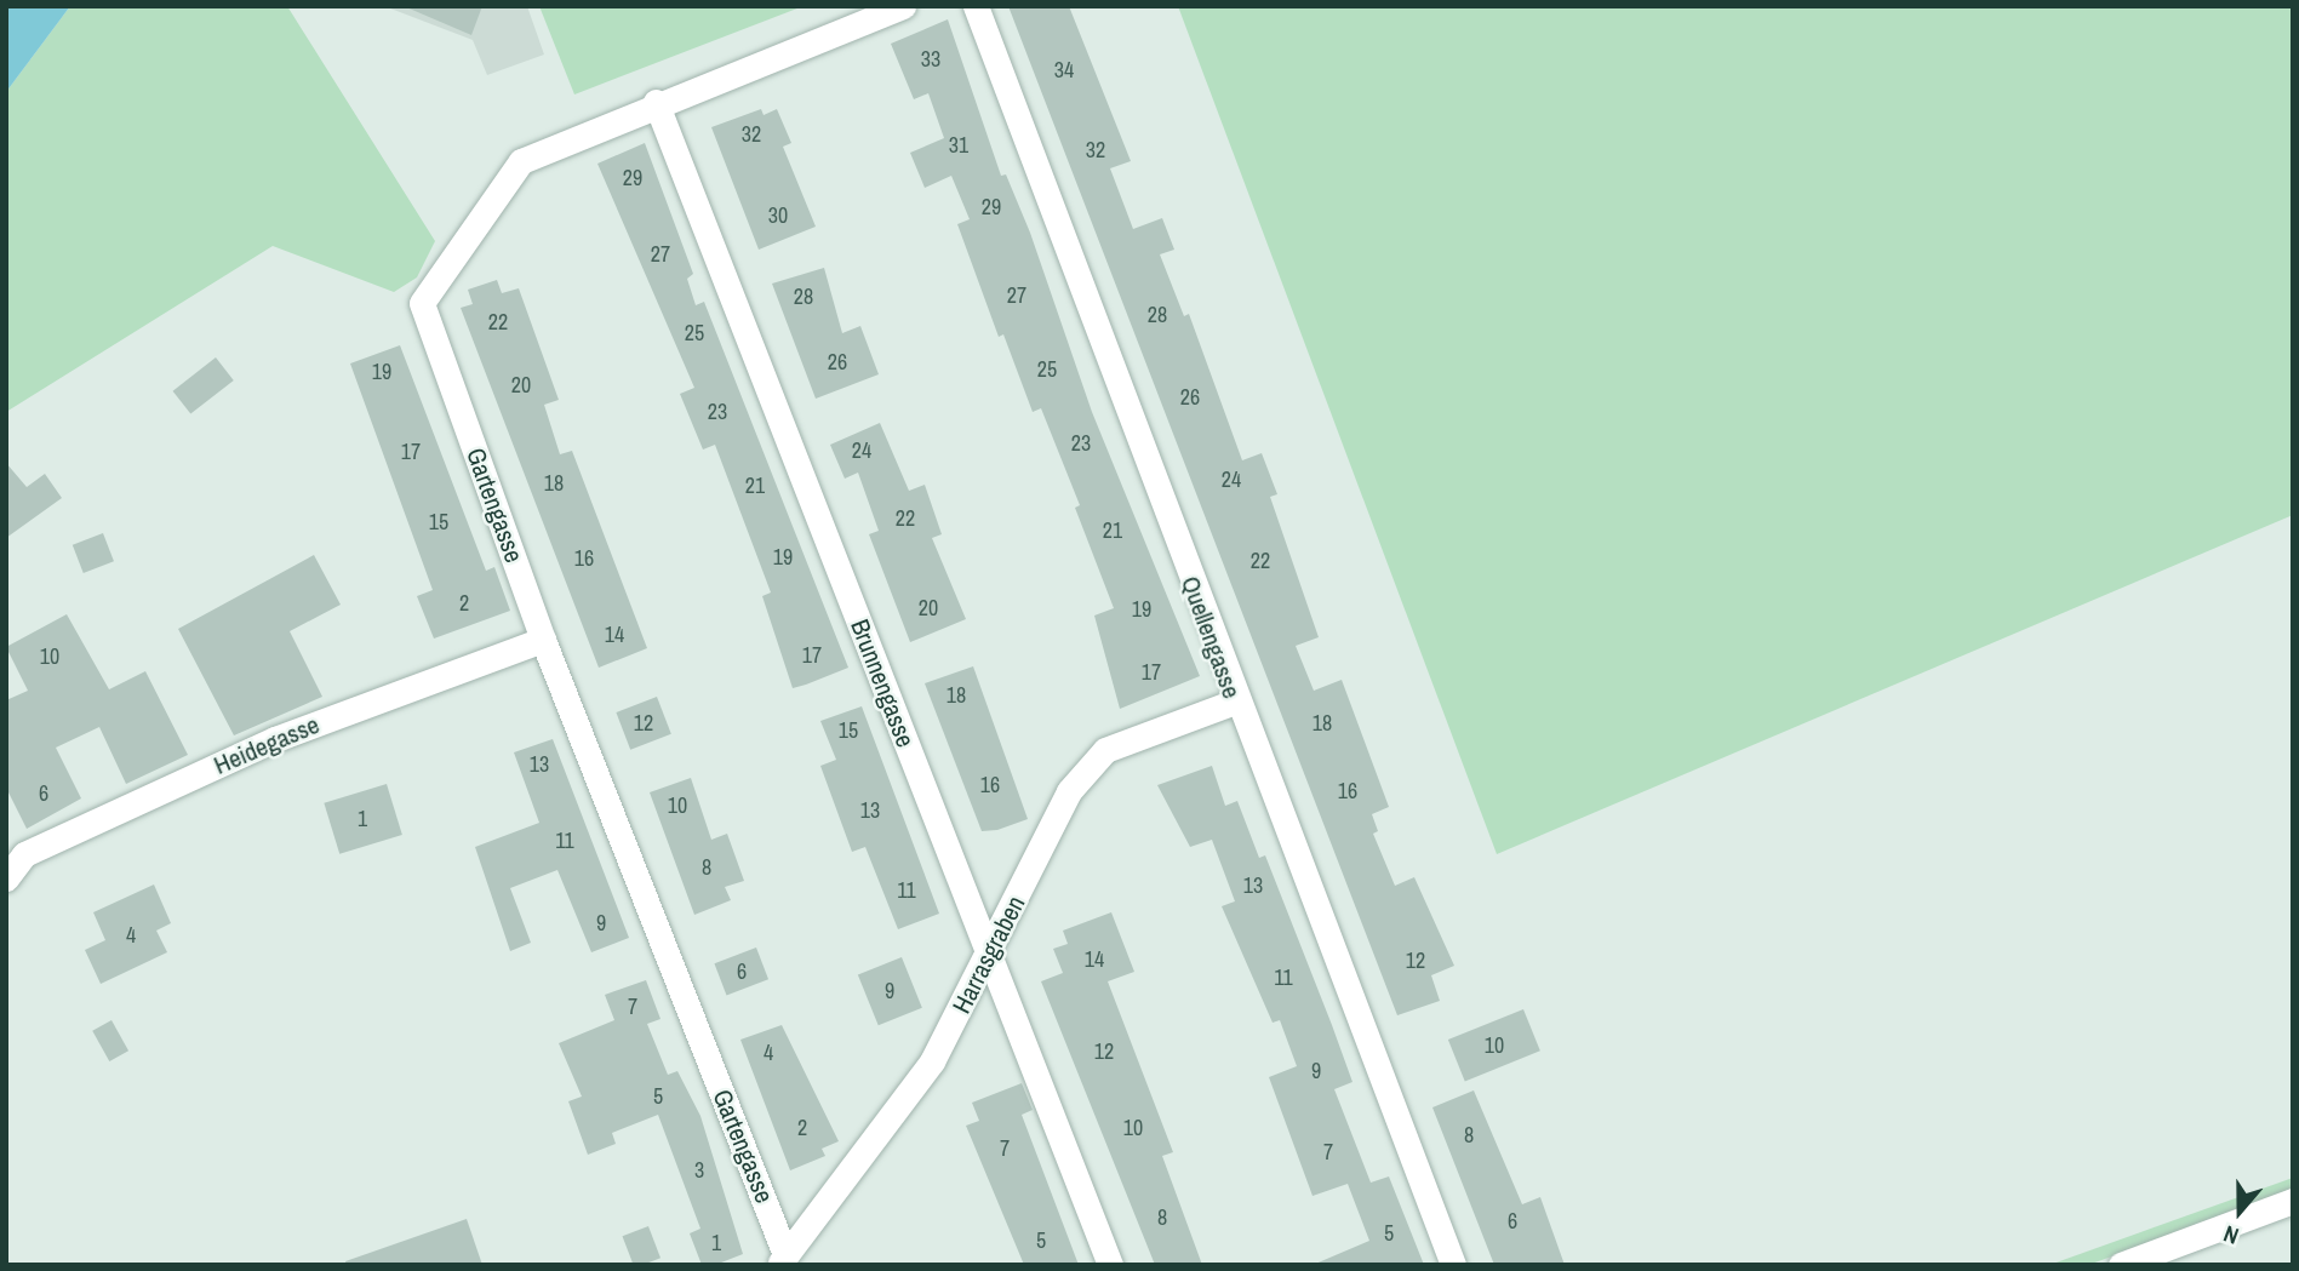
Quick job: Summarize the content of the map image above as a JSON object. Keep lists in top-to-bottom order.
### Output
{
  "streets": {
    "street": [
      "Gartengasse",
      "Quellengasse",
      "Brunnengasse",
      "Heidegasse",
      "Harrasgraben"
    ]
  },
  "crossings": [
    ["Gartengasse", "Brunnengasse"],
    ["Gartengasse", "Heidegasse"],
    ["Gartengasse", "Harrasgraben"],
    ["Quellengasse", "Harrasgraben"],
    ["Brunnengasse", "Harrasgraben"]
  ],
  "house_numbers": [
    "33",
    "34",
    "32",
    "31",
    "32",
    "29",
    "29",
    "30",
    "27",
    "27",
    "28",
    "28",
    "22",
    "25",
    "26",
    "25",
    "19",
    "20",
    "26",
    "23",
    "23",
    "24",
    "17",
    "24",
    "18",
    "21",
    "22",
    "15",
    "21",
    "19",
    "16",
    "22",
    "2",
    "20",
    "19",
    "14",
    "17",
    "10",
    "17",
    "18",
    "12",
    "18",
    "15",
    "13",
    "16",
    "16",
    "6",
    "10",
    "13",
    "1",
    "11",
    "8",
    "13",
    "11",
    "9",
    "4",
    "14",
    "12",
    "6",
    "11",
    "9",
    "7",
    "10",
    "12",
    "4",
    "9",
    "5",
    "2",
    "10",
    "8",
    "7",
    "7",
    "3",
    "8",
    "6",
    "5",
    "5",
    "1"
  ],
  "north": "bottom"
}
